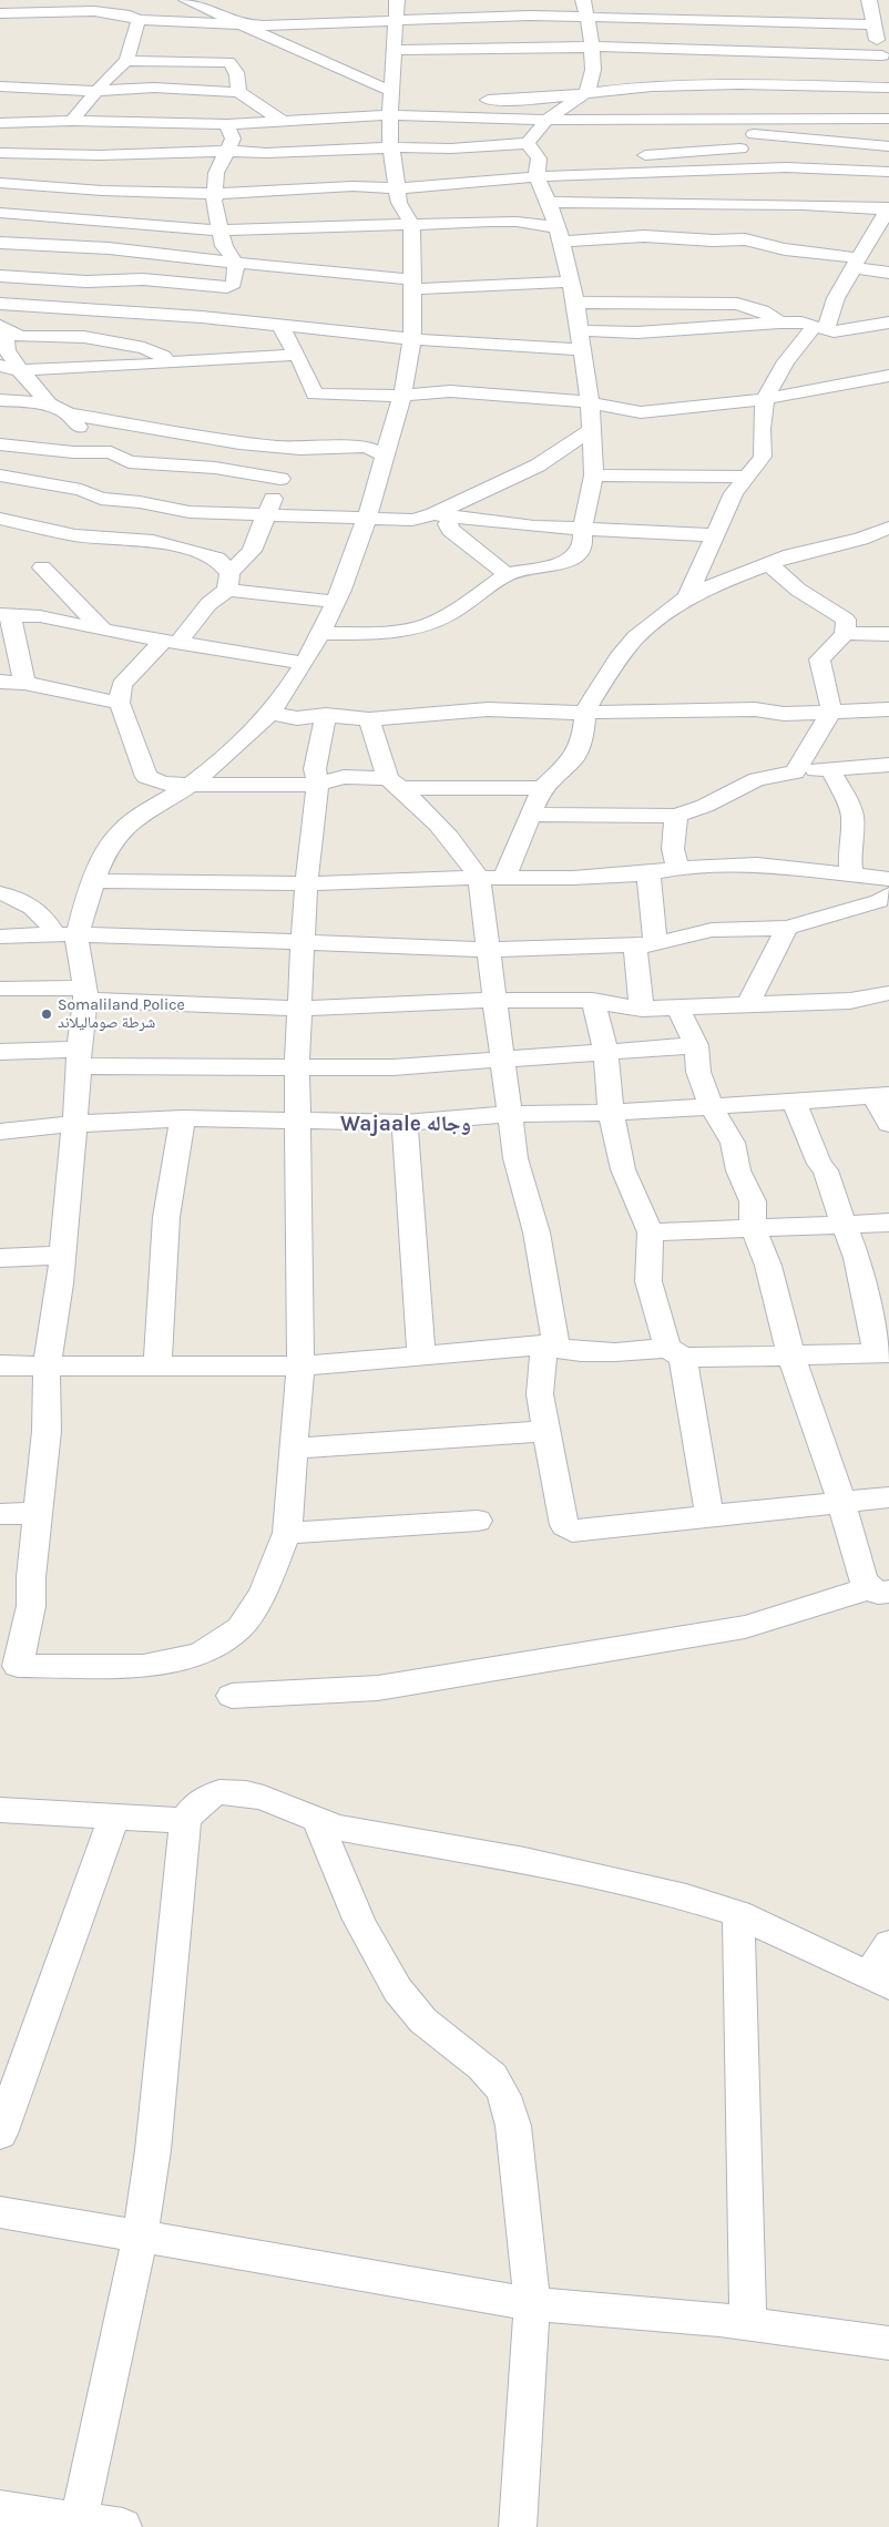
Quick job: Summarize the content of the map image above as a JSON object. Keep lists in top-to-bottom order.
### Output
{
  "districts": ["Wajaale وجاله"],
  "places": ["Somaliland Police شرطة صوماليلاند"]
}
